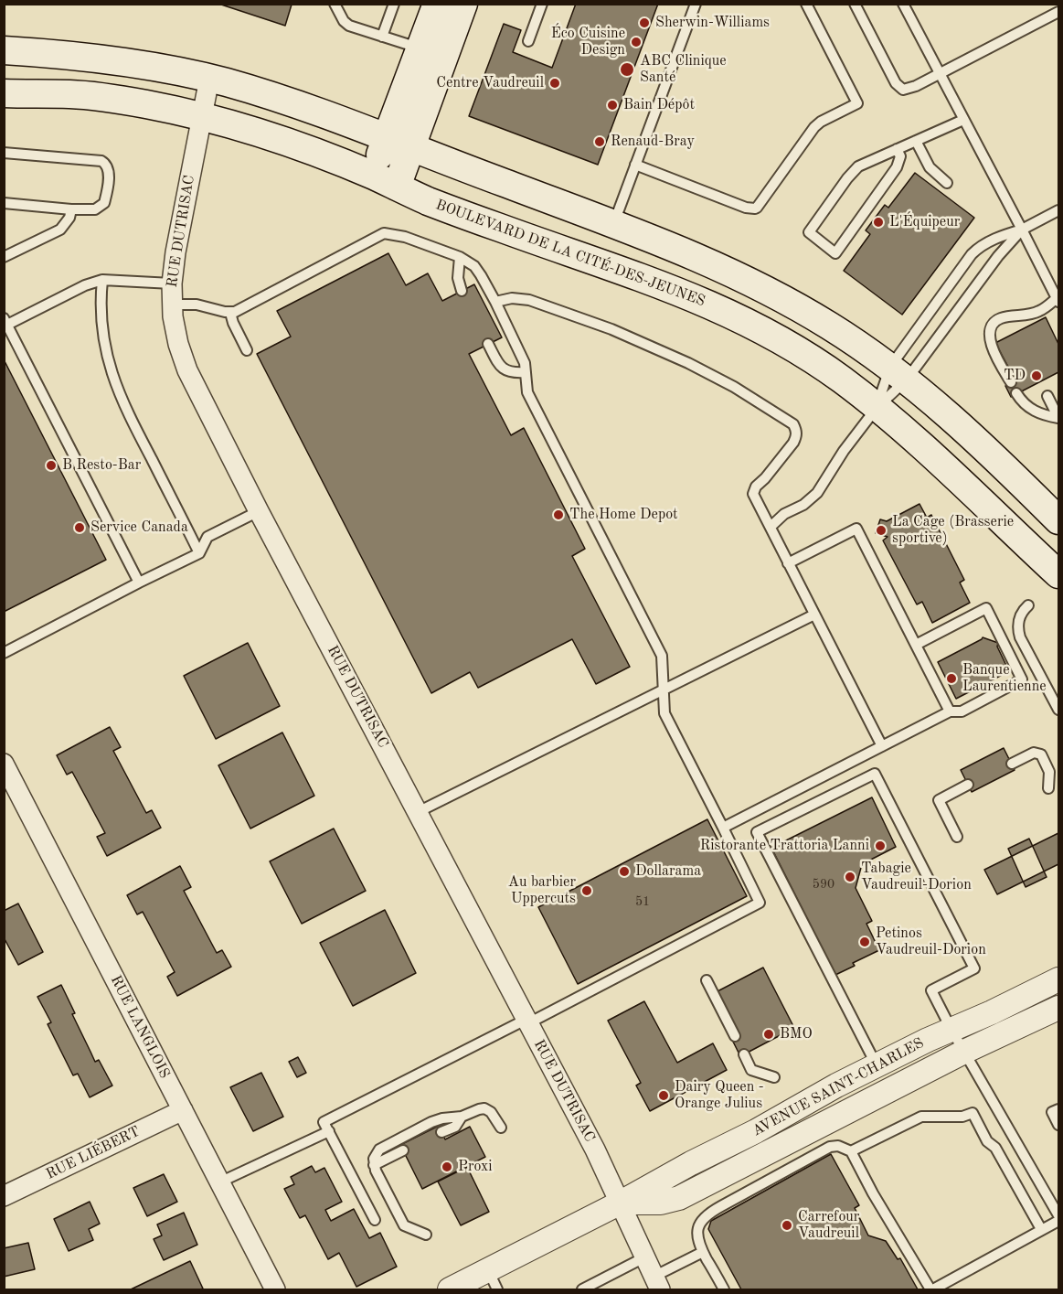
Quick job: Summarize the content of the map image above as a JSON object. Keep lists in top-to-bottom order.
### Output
{
  "streets": {
    "main road": ["BOULEVARD DE LA CITÉ-DES-JEUNES"],
    "street": [
      "RUE DUTRISAC",
      "RUE LANGLOIS",
      "AVENUE SAINT-CHARLES",
      "RUE LIÉBERT"
    ]
  },
  "crossings": [
    ["RUE DUTRISAC", "BOULEVARD DE LA CITÉ-DES-JEUNES"],
    ["RUE DUTRISAC", "AVENUE SAINT-CHARLES"],
    ["RUE LANGLOIS", "RUE LIÉBERT"]
  ],
  "places": [
    "Sherwin-Williams",
    "Éco Cuisine Design",
    "ABC Clinique Santé",
    "Centre Vaudreuil",
    "Bain Dépôt",
    "Renaud-Bray",
    "L'Équipeur",
    "TD",
    "B Resto-Bar",
    "The Home Depot",
    "Service Canada",
    "La Cage (Brasserie sportive)",
    "Banque Laurentienne",
    "Ristorante Trattoria Lanni",
    "Dollarama",
    "Tabagie Vaudreuil-Dorion",
    "Au barbier Uppercuts",
    "Petinos Vaudreuil-Dorion",
    "BMO",
    "Dairy Queen - Orange Julius",
    "Proxi",
    "Carrefour Vaudreuil"
  ],
  "house_numbers": ["590", "51"]
}
